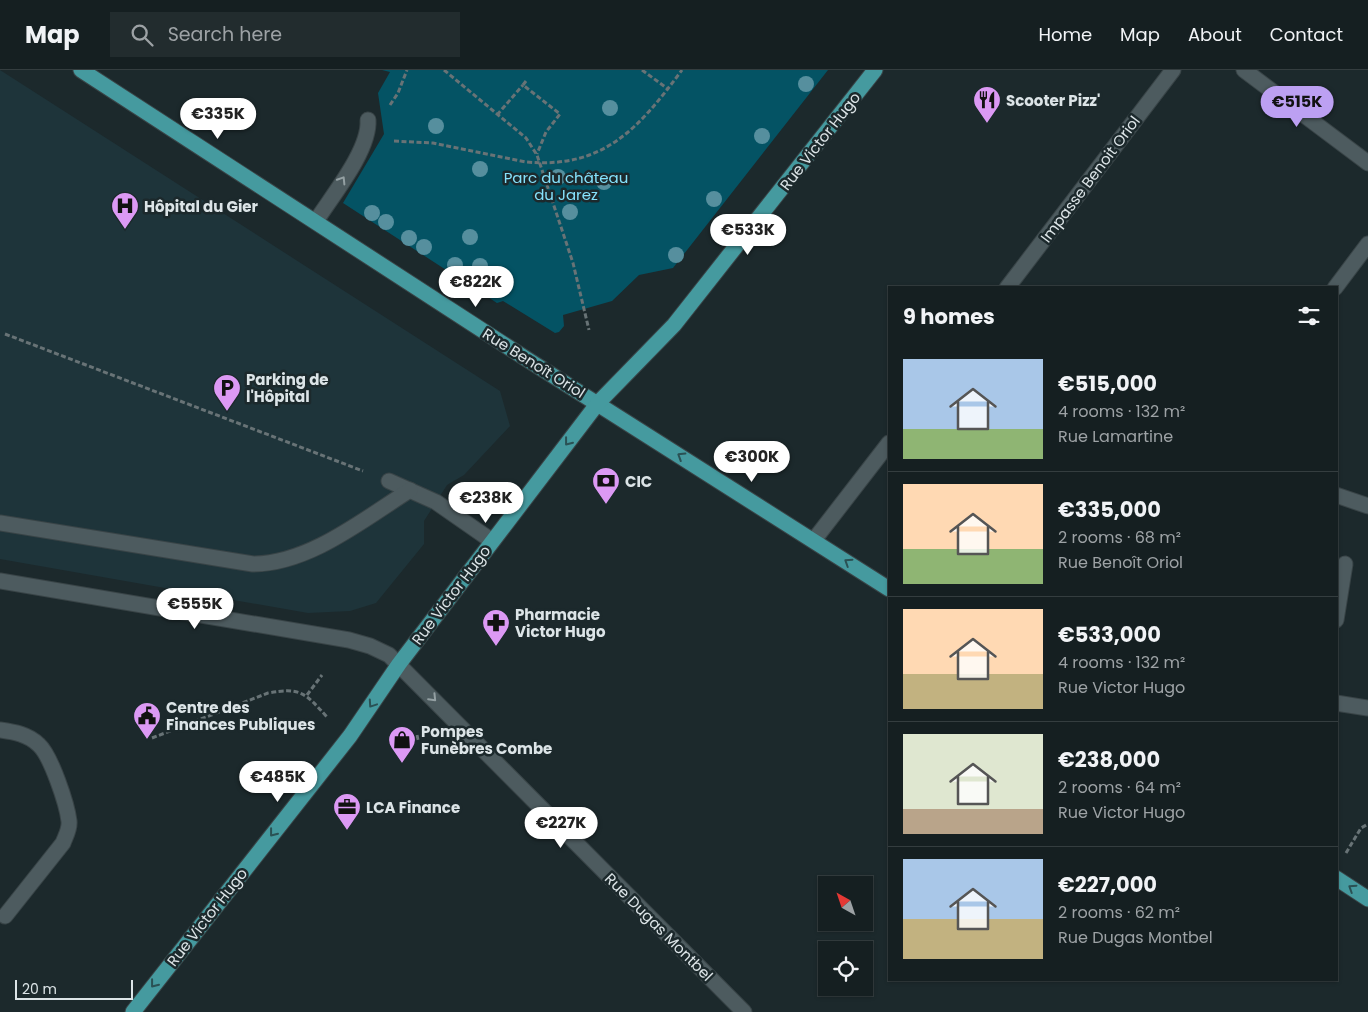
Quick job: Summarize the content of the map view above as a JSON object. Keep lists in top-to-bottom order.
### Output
{
  "streets": {
    "main road": ["Rue Victor Hugo", "Rue Benoît Oriol"],
    "street": ["Impasse Benoit Oriol", "Rue Dugas Montbel"]
  },
  "crossings": [
    ["Rue Victor Hugo", "Rue Benoît Oriol"],
    ["Rue Victor Hugo", "Rue Dugas Montbel"]
  ],
  "one_way": ["Rue Victor Hugo", "Rue Benoît Oriol", "Rue Dugas Montbel"],
  "parks": ["Parc du château du Jarez"],
  "places": {
    "restaurant": ["Scooter Pizz'"],
    "hospital": ["Hôpital du Gier"],
    "parking": ["Parking de l'Hôpital"],
    "bank": ["CIC"],
    "pharmacy": ["Pharmacie Victor Hugo"],
    "public building": ["Centre des Finances Publiques"],
    "shop": ["Pompes Funèbres Combe"],
    "office": ["LCA Finance"]
  },
  "scale_bar": "20 m",
  "north": "top left",
  "page": {
    "header": "Map",
    "search": "Search here",
    "nav": [
      "Home",
      "Map",
      "About",
      "Contact"
    ],
    "price": [
      "€515K",
      "€335K",
      "€533K",
      "€822K",
      "€300K",
      "€238K",
      "€555K",
      "€485K",
      "€227K"
    ],
    "heading": "9 homes",
    "list": [
      {
        "name": "€515,000",
        "note": "4 rooms · 132 m² · Rue Lamartine"
      },
      {
        "name": "€335,000",
        "note": "2 rooms · 68 m² · Rue Benoît Oriol"
      },
      {
        "name": "€533,000",
        "note": "4 rooms · 132 m² · Rue Victor Hugo"
      },
      {
        "name": "€238,000",
        "note": "2 rooms · 64 m² · Rue Victor Hugo"
      },
      {
        "name": "€227,000",
        "note": "2 rooms · 62 m² · Rue Dugas Montbel"
      }
    ],
    "scale": "20 m"
  }
}
